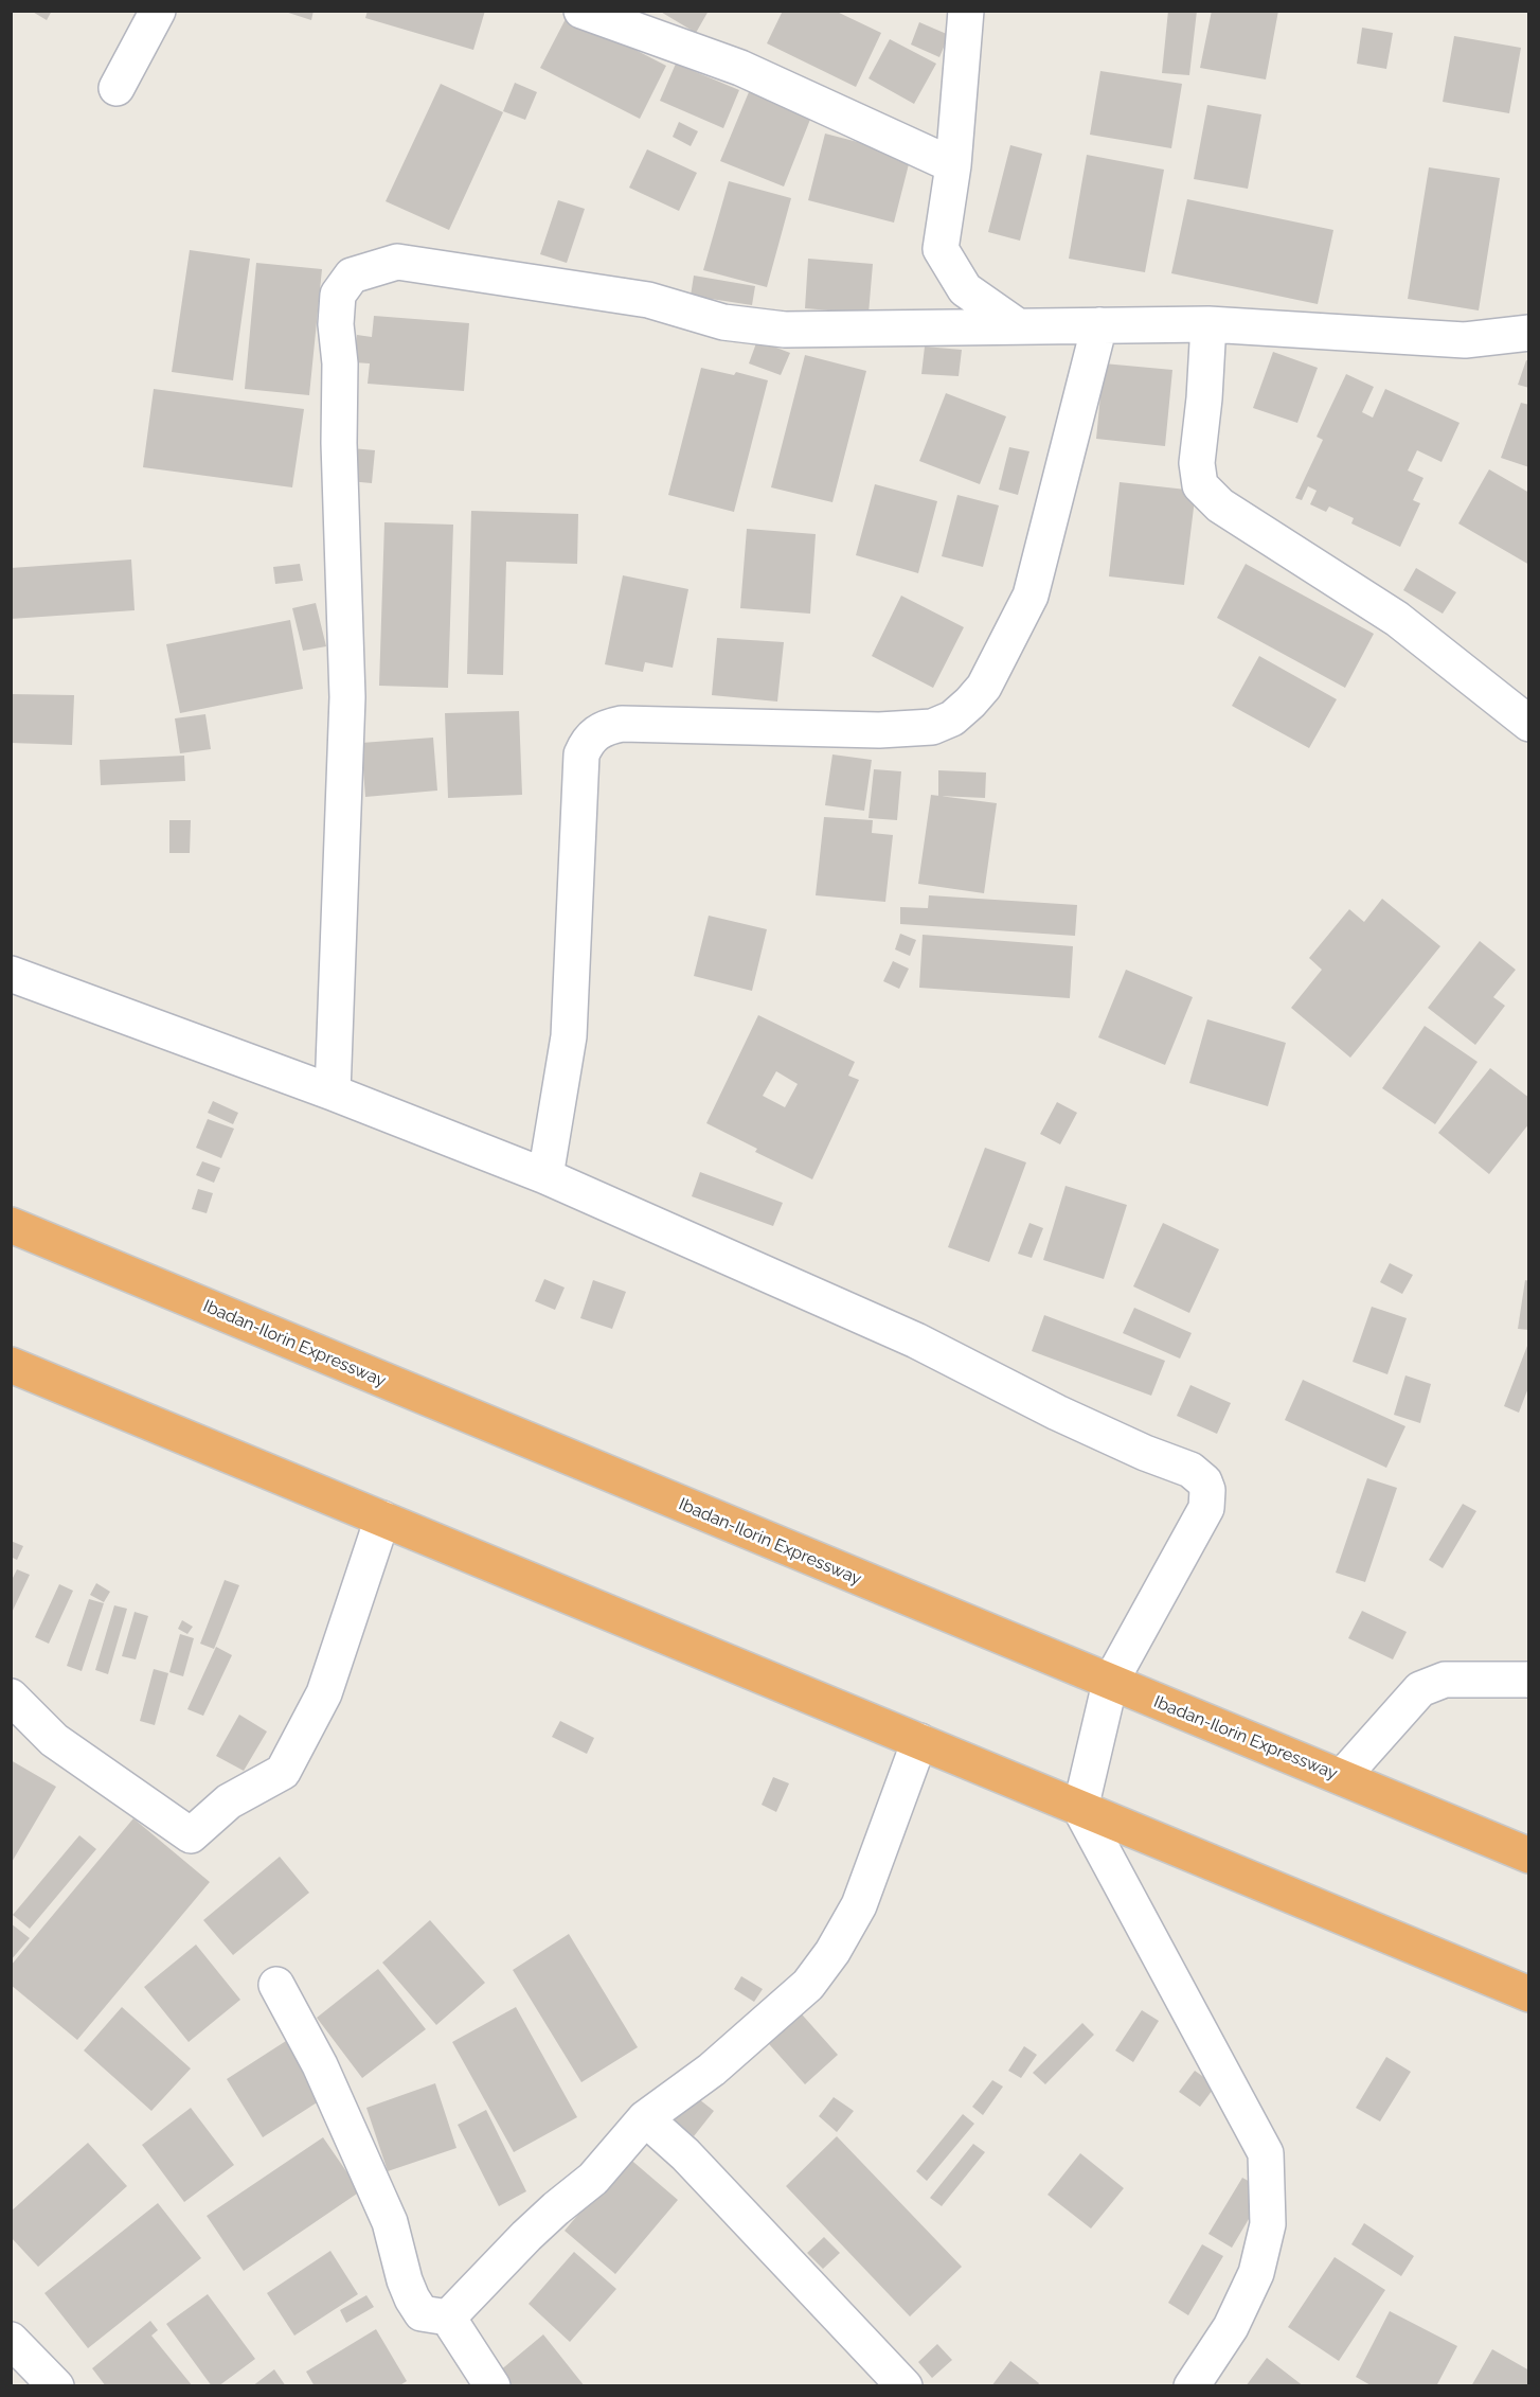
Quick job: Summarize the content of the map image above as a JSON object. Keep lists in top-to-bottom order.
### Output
{
  "streets": {
    "highway": ["Ibadan-Ilorin Expressway"]
  }
}
